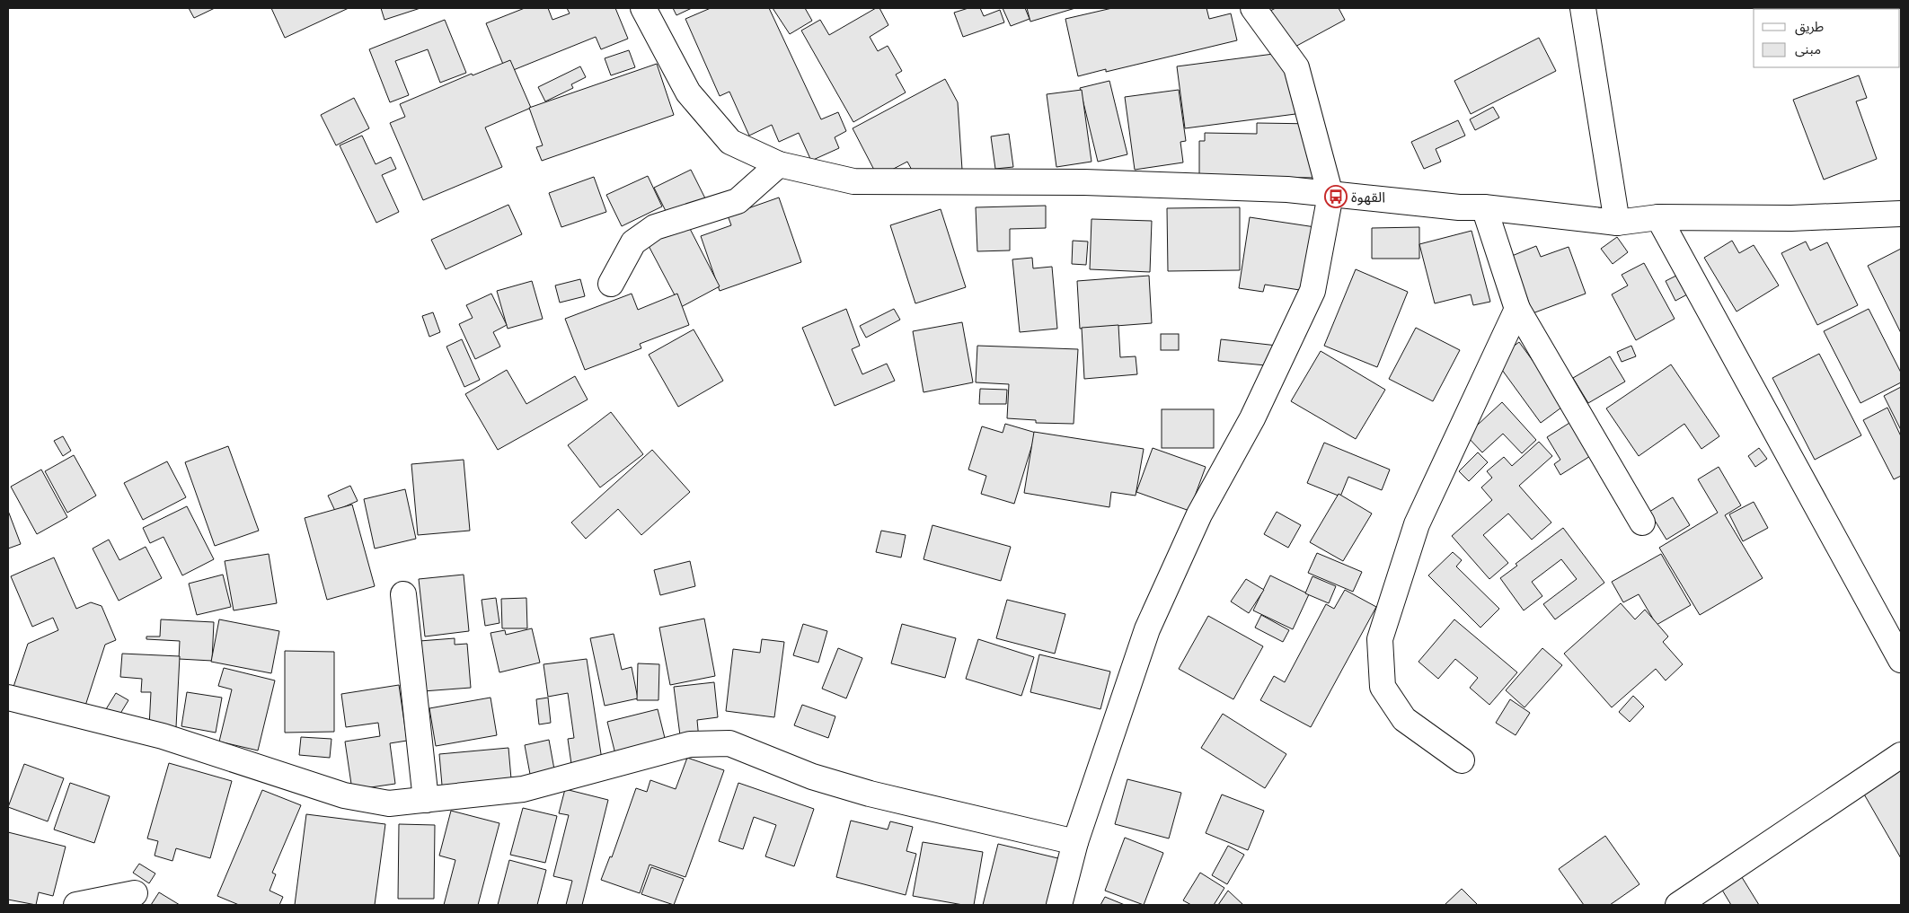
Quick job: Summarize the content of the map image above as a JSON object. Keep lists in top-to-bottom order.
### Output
{
  "places": {
    "bus stop": ["القهوة"]
  },
  "legend": ["طريق", "مبنى"]
}
